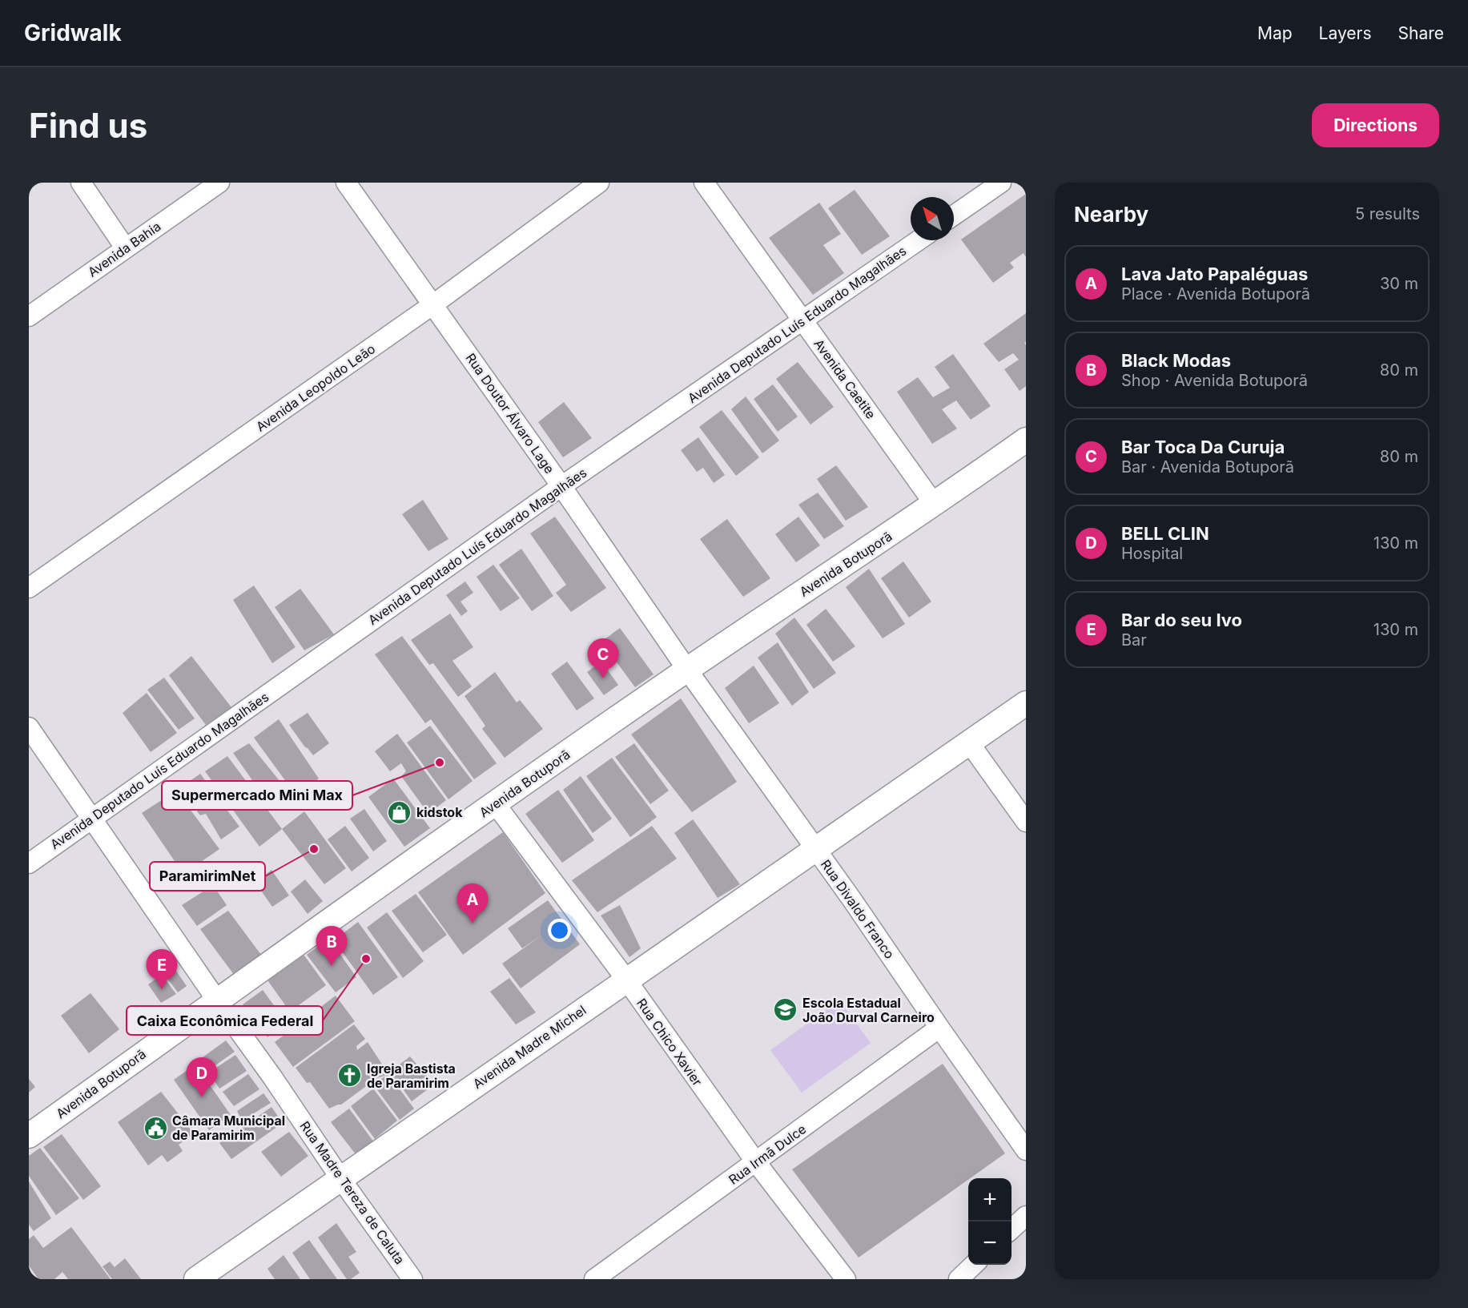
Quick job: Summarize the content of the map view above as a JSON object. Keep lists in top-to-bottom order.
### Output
{
  "streets": {
    "street": [
      "Avenida Bahia",
      "Avenida Deputado Luís Eduardo Magalhães",
      "Avenida Caetite",
      "Avenida Leopoldo Leão",
      "Rua Doutor Álvaro Lage",
      "Avenida Botuporã",
      "Rua Divaldo Franco",
      "Rua Chico Xavier",
      "Avenida Madre Michel",
      "Rua Irmã Dulce",
      "Rua Madre Tereza de Caluta"
    ]
  },
  "crossings": [
    ["Avenida Deputado Luís Eduardo Magalhães", "Avenida Caetite"],
    ["Avenida Deputado Luís Eduardo Magalhães", "Rua Doutor Álvaro Lage"],
    ["Avenida Deputado Luís Eduardo Magalhães", "Rua Madre Tereza de Caluta"],
    ["Avenida Caetite", "Avenida Botuporã"],
    ["Avenida Leopoldo Leão", "Rua Doutor Álvaro Lage"],
    ["Rua Doutor Álvaro Lage", "Avenida Botuporã"],
    ["Rua Doutor Álvaro Lage", "Rua Divaldo Franco"],
    ["Avenida Botuporã", "Rua Divaldo Franco"],
    ["Avenida Botuporã", "Rua Chico Xavier"],
    ["Avenida Botuporã", "Rua Madre Tereza de Caluta"],
    ["Rua Divaldo Franco", "Avenida Madre Michel"],
    ["Rua Divaldo Franco", "Rua Irmã Dulce"],
    ["Rua Chico Xavier", "Avenida Madre Michel"],
    ["Rua Chico Xavier", "Rua Irmã Dulce"],
    ["Avenida Madre Michel", "Rua Madre Tereza de Caluta"]
  ],
  "places": {
    "other": ["Supermercado Mini Max", "ParamirimNet", "Caixa Econômica Federal"],
    "shop": ["kidstok"],
    "school or university": ["Escola Estadual João Durval Carneiro"],
    "church": ["Igreja Bastista de Paramirim"],
    "public building": ["Câmara Municipal de Paramirim"]
  },
  "north": "top left",
  "page": {
    "header": "Gridwalk",
    "nav": ["Map", "Layers", "Share"],
    "buttons": "Directions",
    "title": "Find us",
    "heading": ["Nearby", "5 results"],
    "list": [
      {
        "mark": "A",
        "name": "Lava Jato Papaléguas",
        "note": "Place · Avenida Botuporã",
        "value": "30 m"
      },
      {
        "mark": "B",
        "name": "Black Modas",
        "note": "Shop · Avenida Botuporã",
        "value": "80 m"
      },
      {
        "mark": "C",
        "name": "Bar Toca Da Curuja",
        "note": "Bar · Avenida Botuporã",
        "value": "80 m"
      },
      {
        "mark": "D",
        "name": "BELL CLIN",
        "note": "Hospital",
        "value": "130 m"
      },
      {
        "mark": "E",
        "name": "Bar do seu Ivo",
        "note": "Bar",
        "value": "130 m"
      }
    ],
    "pins": [
      "C",
      "A",
      "B",
      "E",
      "D"
    ],
    "map_buttons": ["+", "−"]
  }
}
